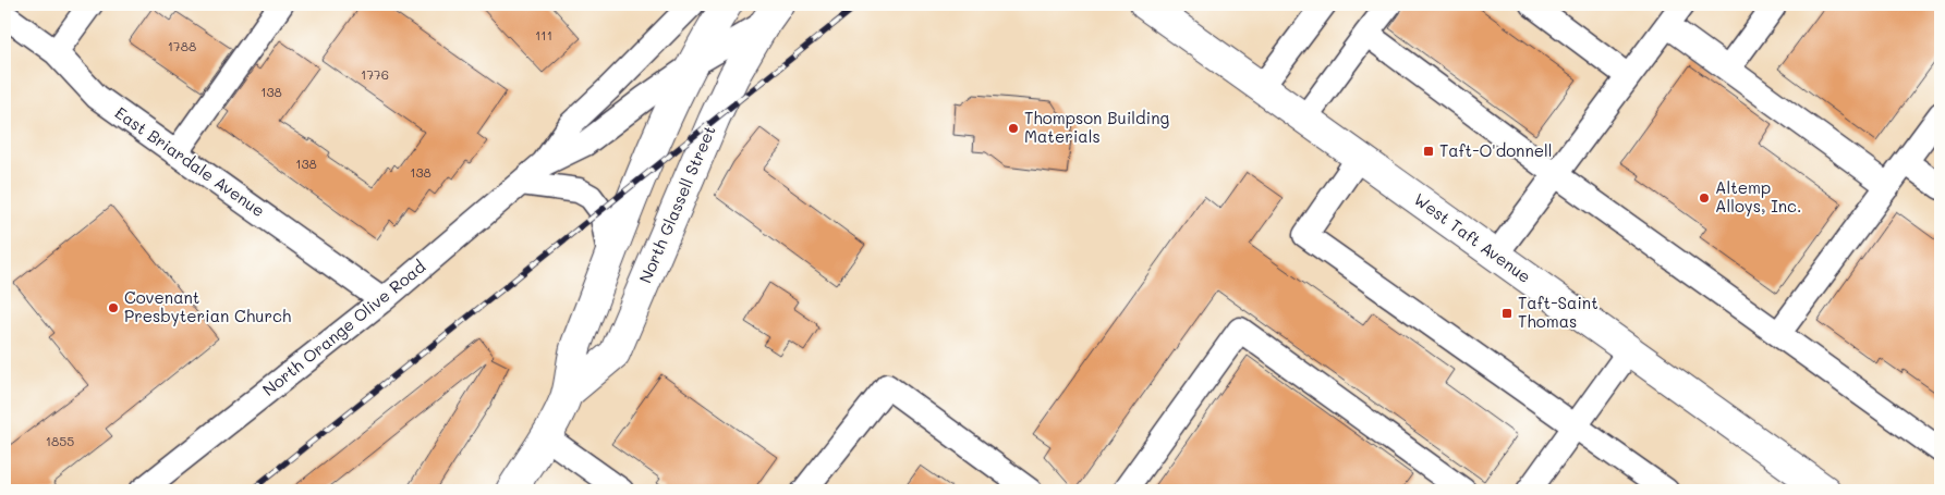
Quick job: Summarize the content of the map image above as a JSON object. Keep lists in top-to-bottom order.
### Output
{
  "streets": {
    "main road": ["North Glassell Street", "West Taft Avenue"],
    "street": ["East Briardale Avenue", "North Orange Olive Road"]
  },
  "crossings": [
    ["East Briardale Avenue", "North Orange Olive Road"],
    ["North Glassell Street", "North Orange Olive Road"]
  ],
  "places": {
    "other": ["Thompson Building Materials", "Altemp Alloys, Inc.", "Covenant Presbyterian Church"],
    "transit": ["Taft-O'donnell", "Taft-Saint Thomas"]
  },
  "house_numbers": [
    "111",
    "1788",
    "1776",
    "138",
    "138",
    "138",
    "1855"
  ]
}
